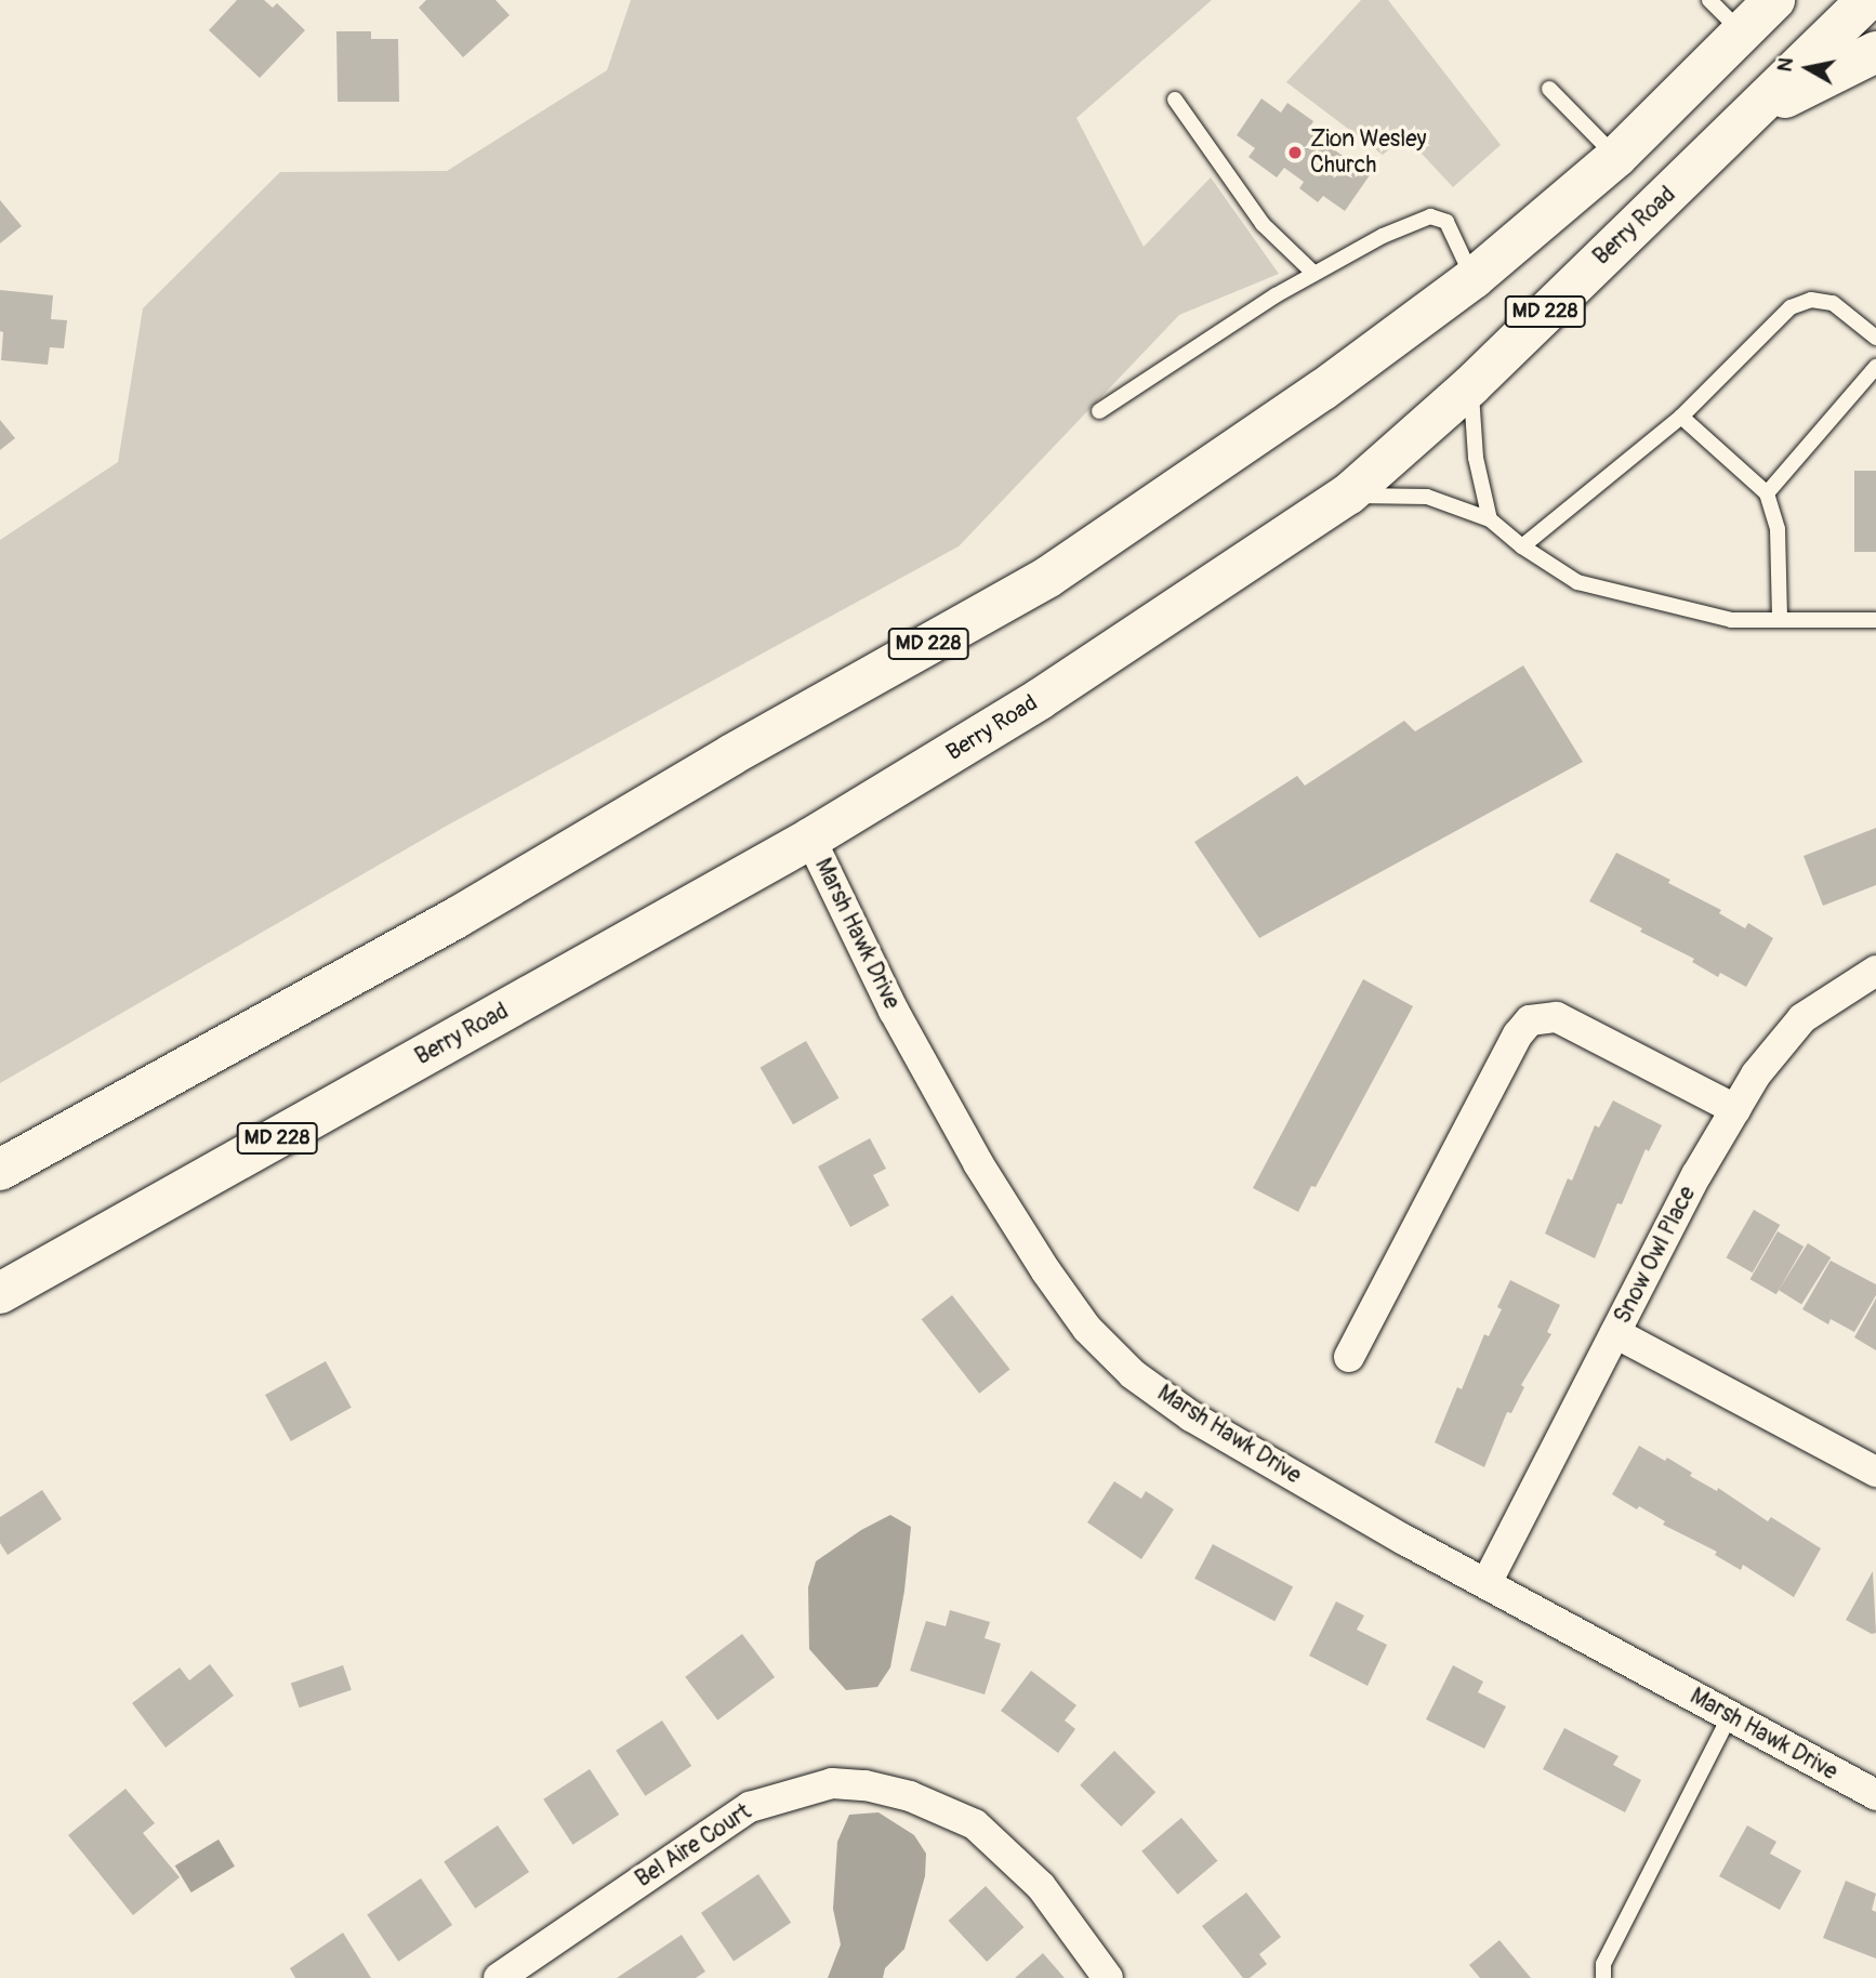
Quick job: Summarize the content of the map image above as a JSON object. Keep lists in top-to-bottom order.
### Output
{
  "streets": {
    "highway": ["Berry Road", "MD 228"],
    "street": ["Marsh Hawk Drive", "Snow Owl Place", "Bel Aire Court"]
  },
  "crossings": [
    ["Berry Road", "Marsh Hawk Drive"],
    ["Marsh Hawk Drive", "Snow Owl Place"]
  ],
  "places": ["Zion Wesley Church"],
  "north": "left"
}
